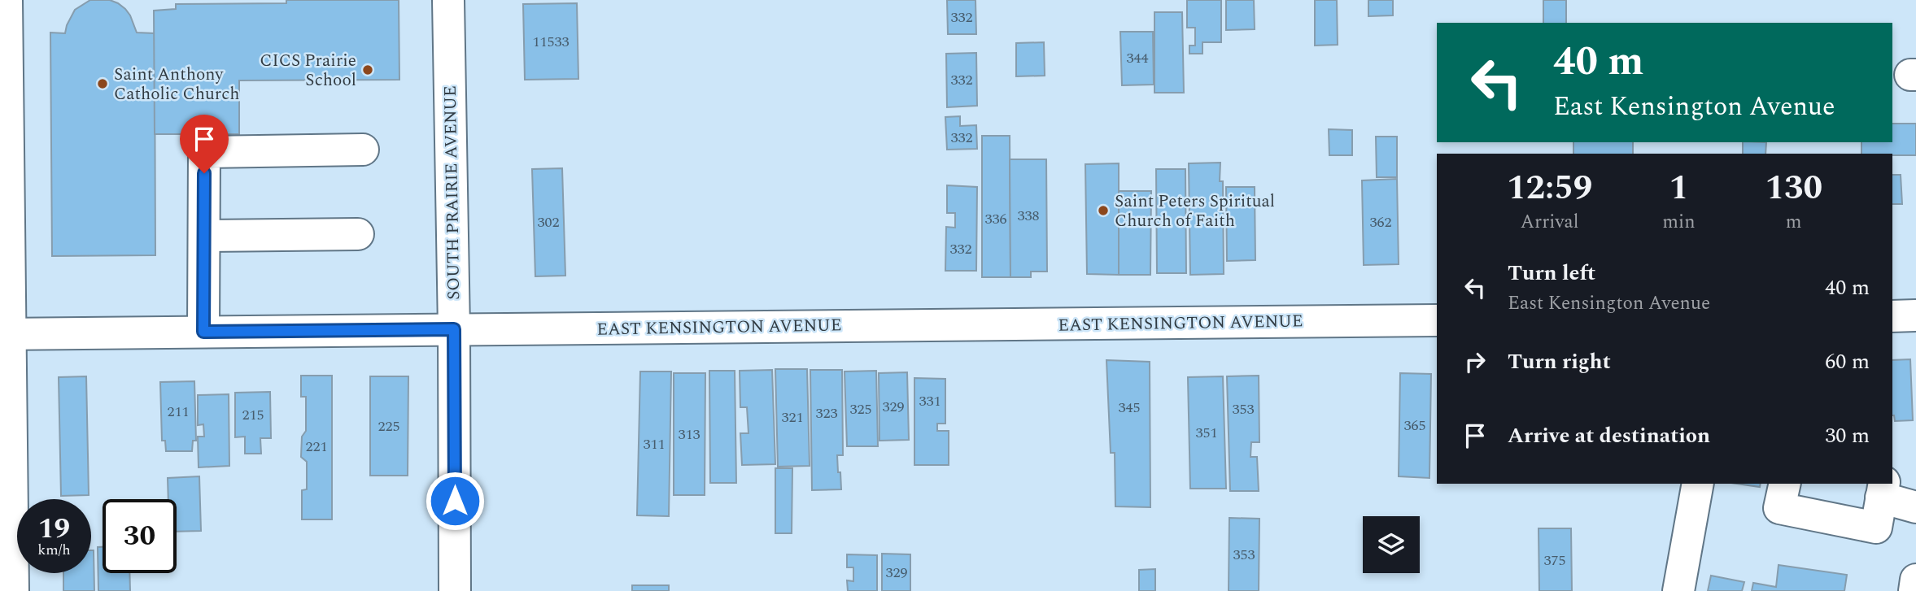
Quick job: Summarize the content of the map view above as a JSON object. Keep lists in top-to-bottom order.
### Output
{
  "streets": {
    "street": ["SOUTH PRAIRIE AVENUE", "EAST KENSINGTON AVENUE"]
  },
  "crossings": [
    ["SOUTH PRAIRIE AVENUE", "EAST KENSINGTON AVENUE"]
  ],
  "places": ["CICS Prairie School", "Saint Anthony Catholic Church", "Saint Peters Spiritual Church of Faith"],
  "house_numbers": [
    "332",
    "11533",
    "344",
    "332",
    "332",
    "338",
    "336",
    "302",
    "362",
    "332",
    "331",
    "329",
    "345",
    "325",
    "353",
    "211",
    "323",
    "215",
    "321",
    "365",
    "225",
    "351",
    "313",
    "311",
    "221",
    "353",
    "375",
    "329"
  ],
  "page": {
    "turn": ["40 m", "East Kensington Avenue"],
    "eta": [
      "12:59",
      "Arrival",
      "1",
      "min",
      "130",
      "m"
    ],
    "list": [
      {
        "name": "Turn left",
        "note": "East Kensington Avenue",
        "value": "40 m"
      },
      {
        "name": "Turn right",
        "value": "60 m"
      },
      {
        "name": "Arrive at destination",
        "value": "30 m"
      }
    ],
    "speed": "19 km/h",
    "limit": "30"
  }
}
